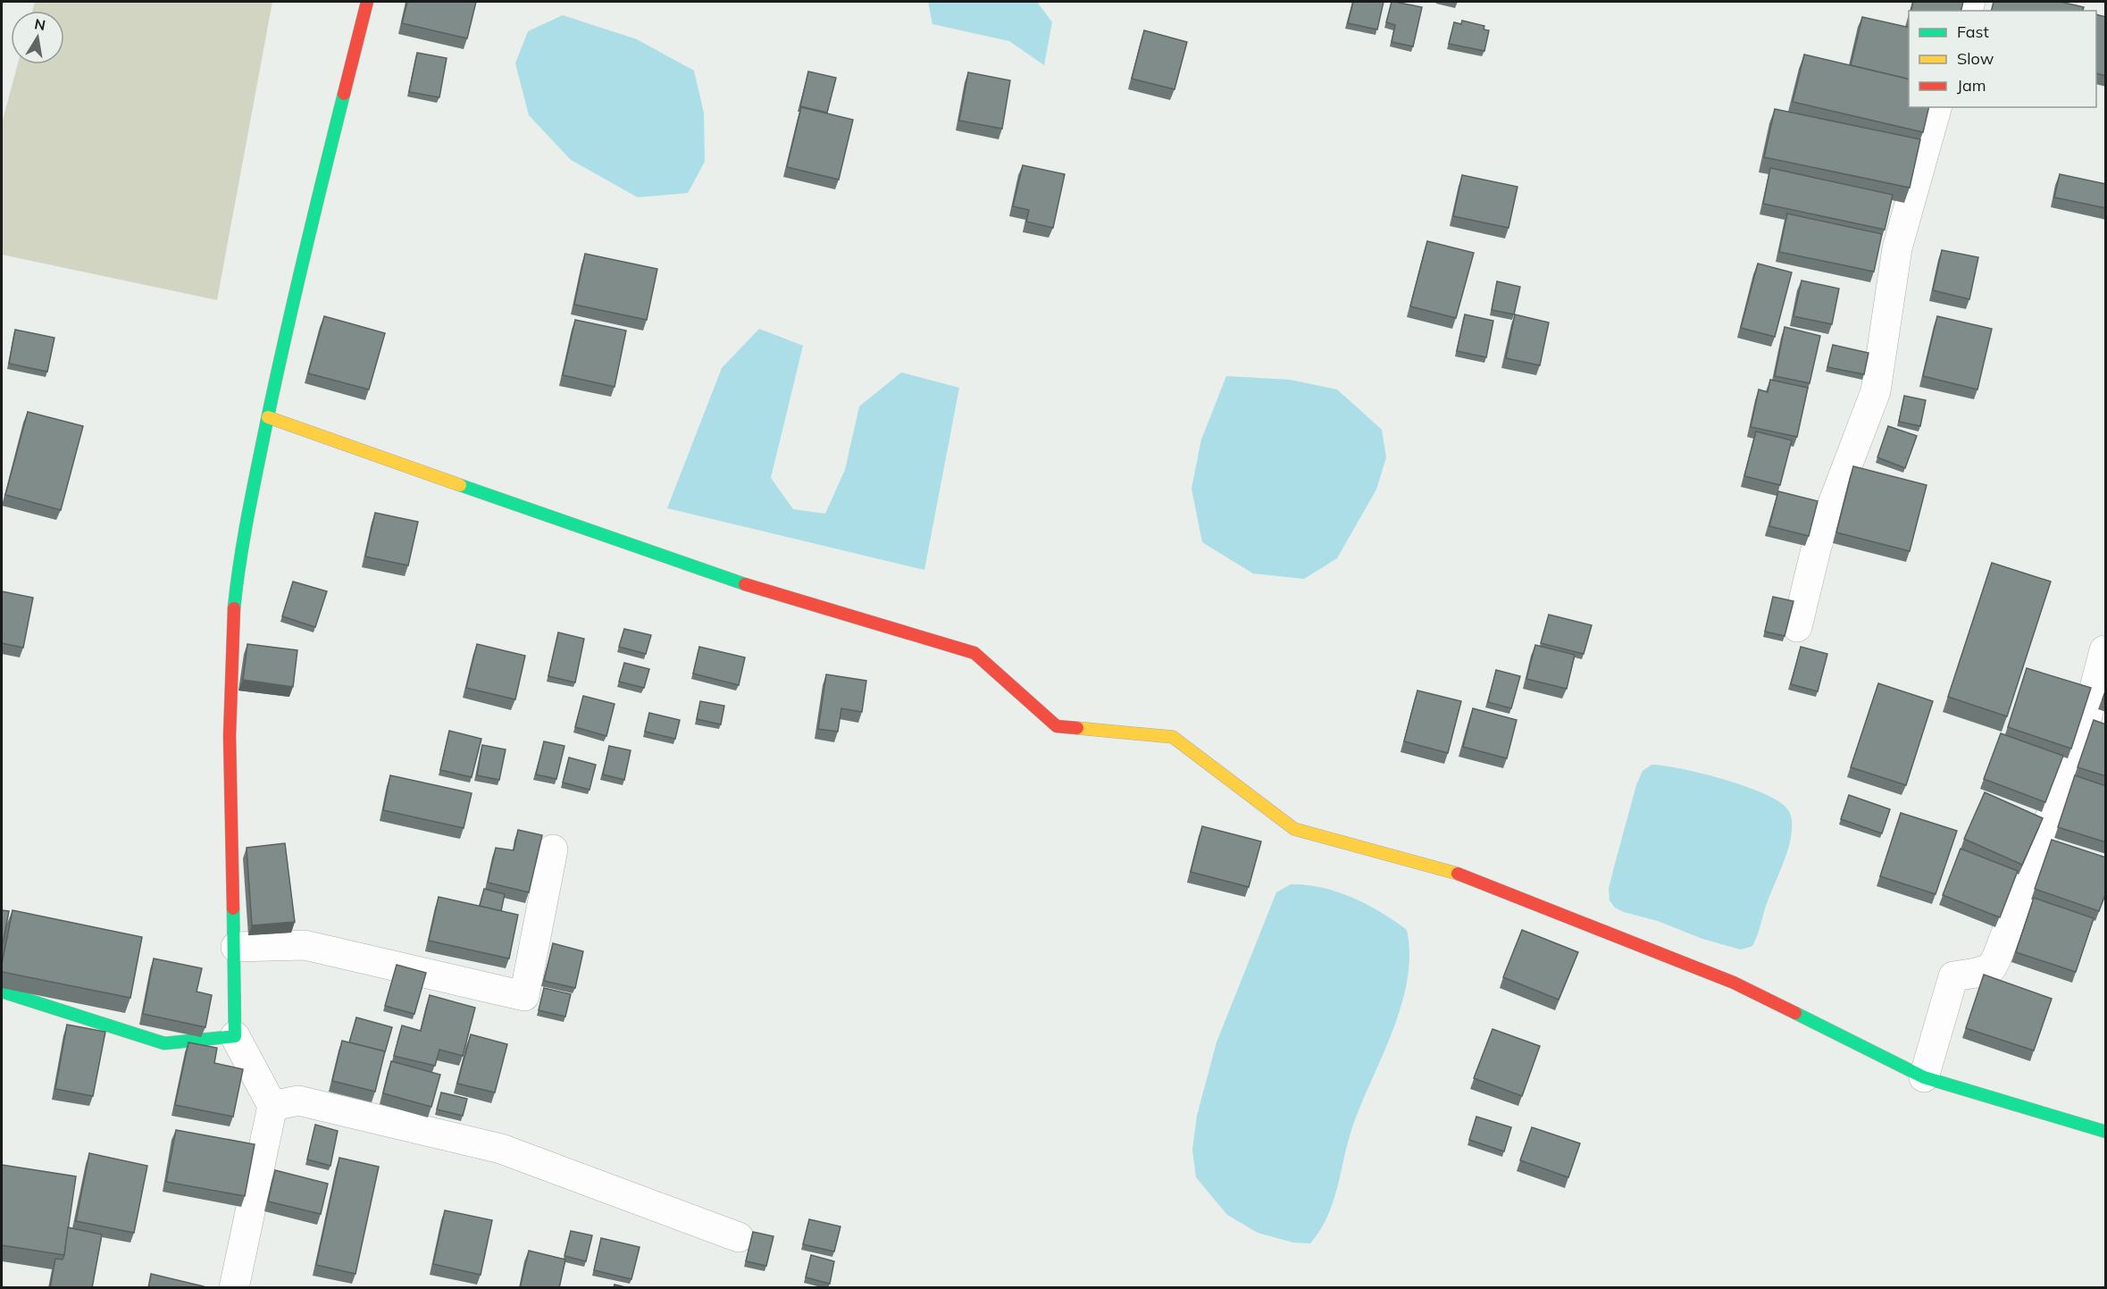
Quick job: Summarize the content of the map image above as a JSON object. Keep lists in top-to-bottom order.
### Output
{
  "legend": ["Fast", "Slow", "Jam"],
  "north": "top"
}
